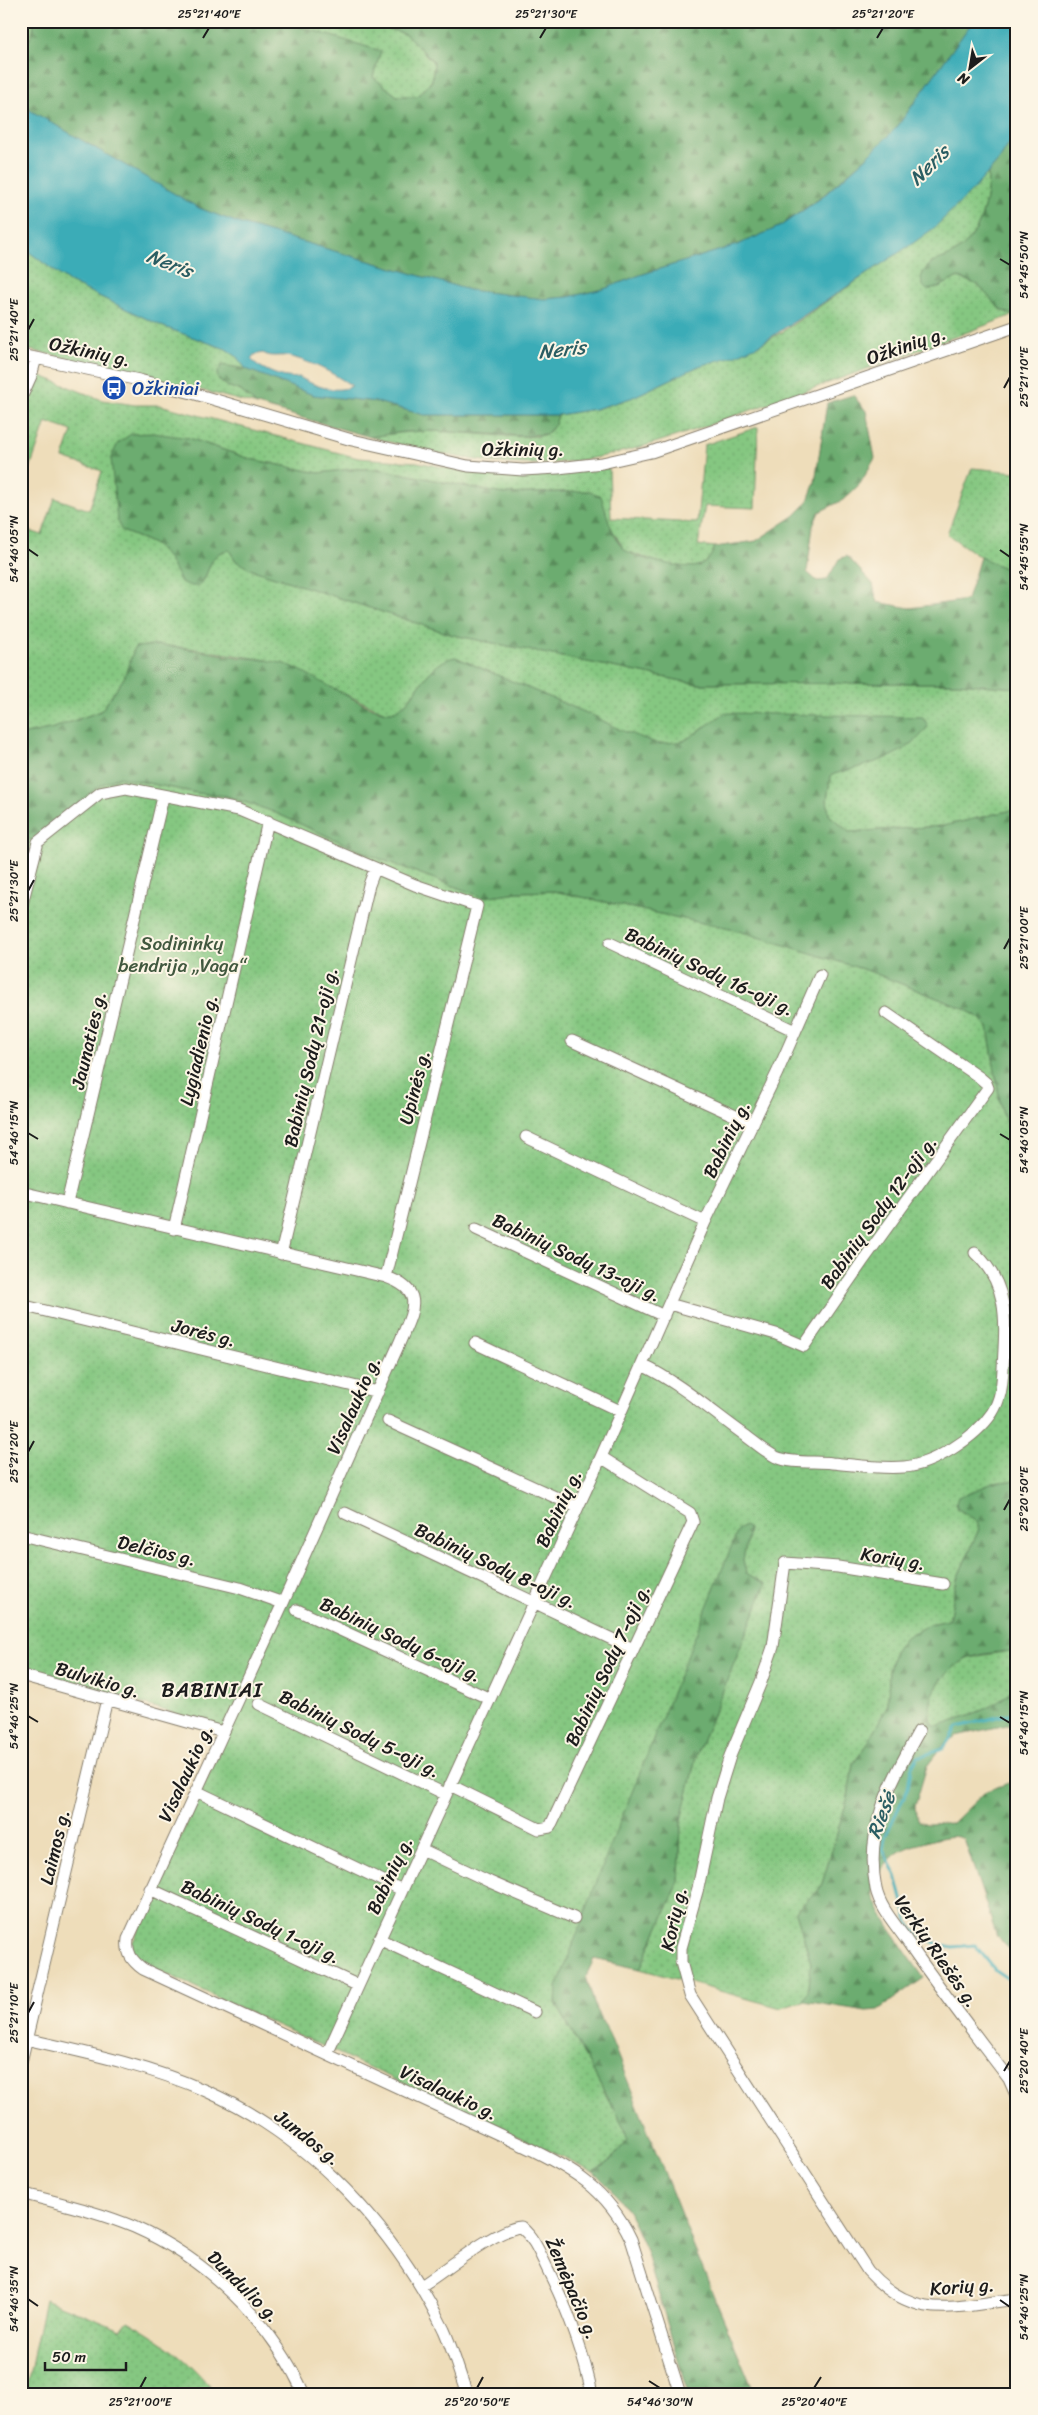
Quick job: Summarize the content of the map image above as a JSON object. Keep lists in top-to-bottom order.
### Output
{
  "streets": {
    "street": [
      "Ožkinių g.",
      "Babinių Sodų 16-oji g.",
      "Jaunaties g.",
      "Lygiadienio g.",
      "Babinių Sodų 21-oji g.",
      "Upinės g.",
      "Babinių g.",
      "Babinių Sodų 12-oji g.",
      "Babinių Sodų 13-oji g.",
      "Jorės g.",
      "Visalaukio g.",
      "Delčios g.",
      "Korių g.",
      "Babinių Sodų 8-oji g.",
      "Babinių Sodų 6-oji g.",
      "Babinių Sodų 7-oji g.",
      "Bulvikio g.",
      "Babinių Sodų 5-oji g.",
      "Laimos g.",
      "Babinių Sodų 1-oji g.",
      "Verkių Riešės g.",
      "Jundos g.",
      "Dundulio g.",
      "Žemėpačio g."
    ]
  },
  "crossings": [
    ["Babinių Sodų 16-oji g.", "Babinių g."],
    ["Jaunaties g.", "Visalaukio g."],
    ["Lygiadienio g.", "Visalaukio g."],
    ["Babinių Sodų 21-oji g.", "Upinės g."],
    ["Babinių Sodų 21-oji g.", "Visalaukio g."],
    ["Upinės g.", "Visalaukio g."],
    ["Babinių g.", "Babinių Sodų 12-oji g."],
    ["Babinių g.", "Babinių Sodų 13-oji g."],
    ["Babinių g.", "Visalaukio g."],
    ["Babinių g.", "Babinių Sodų 8-oji g."],
    ["Babinių g.", "Babinių Sodų 6-oji g."],
    ["Babinių g.", "Babinių Sodų 7-oji g."],
    ["Babinių g.", "Babinių Sodų 5-oji g."],
    ["Babinių g.", "Babinių Sodų 1-oji g."],
    ["Jorės g.", "Visalaukio g."],
    ["Visalaukio g.", "Delčios g."],
    ["Visalaukio g.", "Bulvikio g."],
    ["Visalaukio g.", "Babinių Sodų 1-oji g."],
    ["Babinių Sodų 8-oji g.", "Babinių Sodų 7-oji g."],
    ["Babinių Sodų 7-oji g.", "Babinių Sodų 5-oji g."],
    ["Bulvikio g.", "Laimos g."],
    ["Laimos g.", "Jundos g."],
    ["Jundos g.", "Žemėpačio g."]
  ],
  "districts": ["BABINIAI"],
  "water": ["Neris", "Riešė"],
  "parks": ["Sodininkų bendrija „Vaga“"],
  "places": {
    "bus stop": ["Ožkiniai"]
  },
  "scale_bar": "50 m",
  "north": "bottom left",
  "coordinates": [
    "25°21'40\"E",
    "25°21'30\"E",
    "25°21'20\"E",
    "54°45'50\"N",
    "25°21'10\"E",
    "54°46'05\"N",
    "54°45'55\"N",
    "25°21'00\"E",
    "54°46'15\"N",
    "25°20'50\"E",
    "54°46'25\"N",
    "25°20'40\"E",
    "54°46'35\"N",
    "54°46'30\"N"
  ]
}
